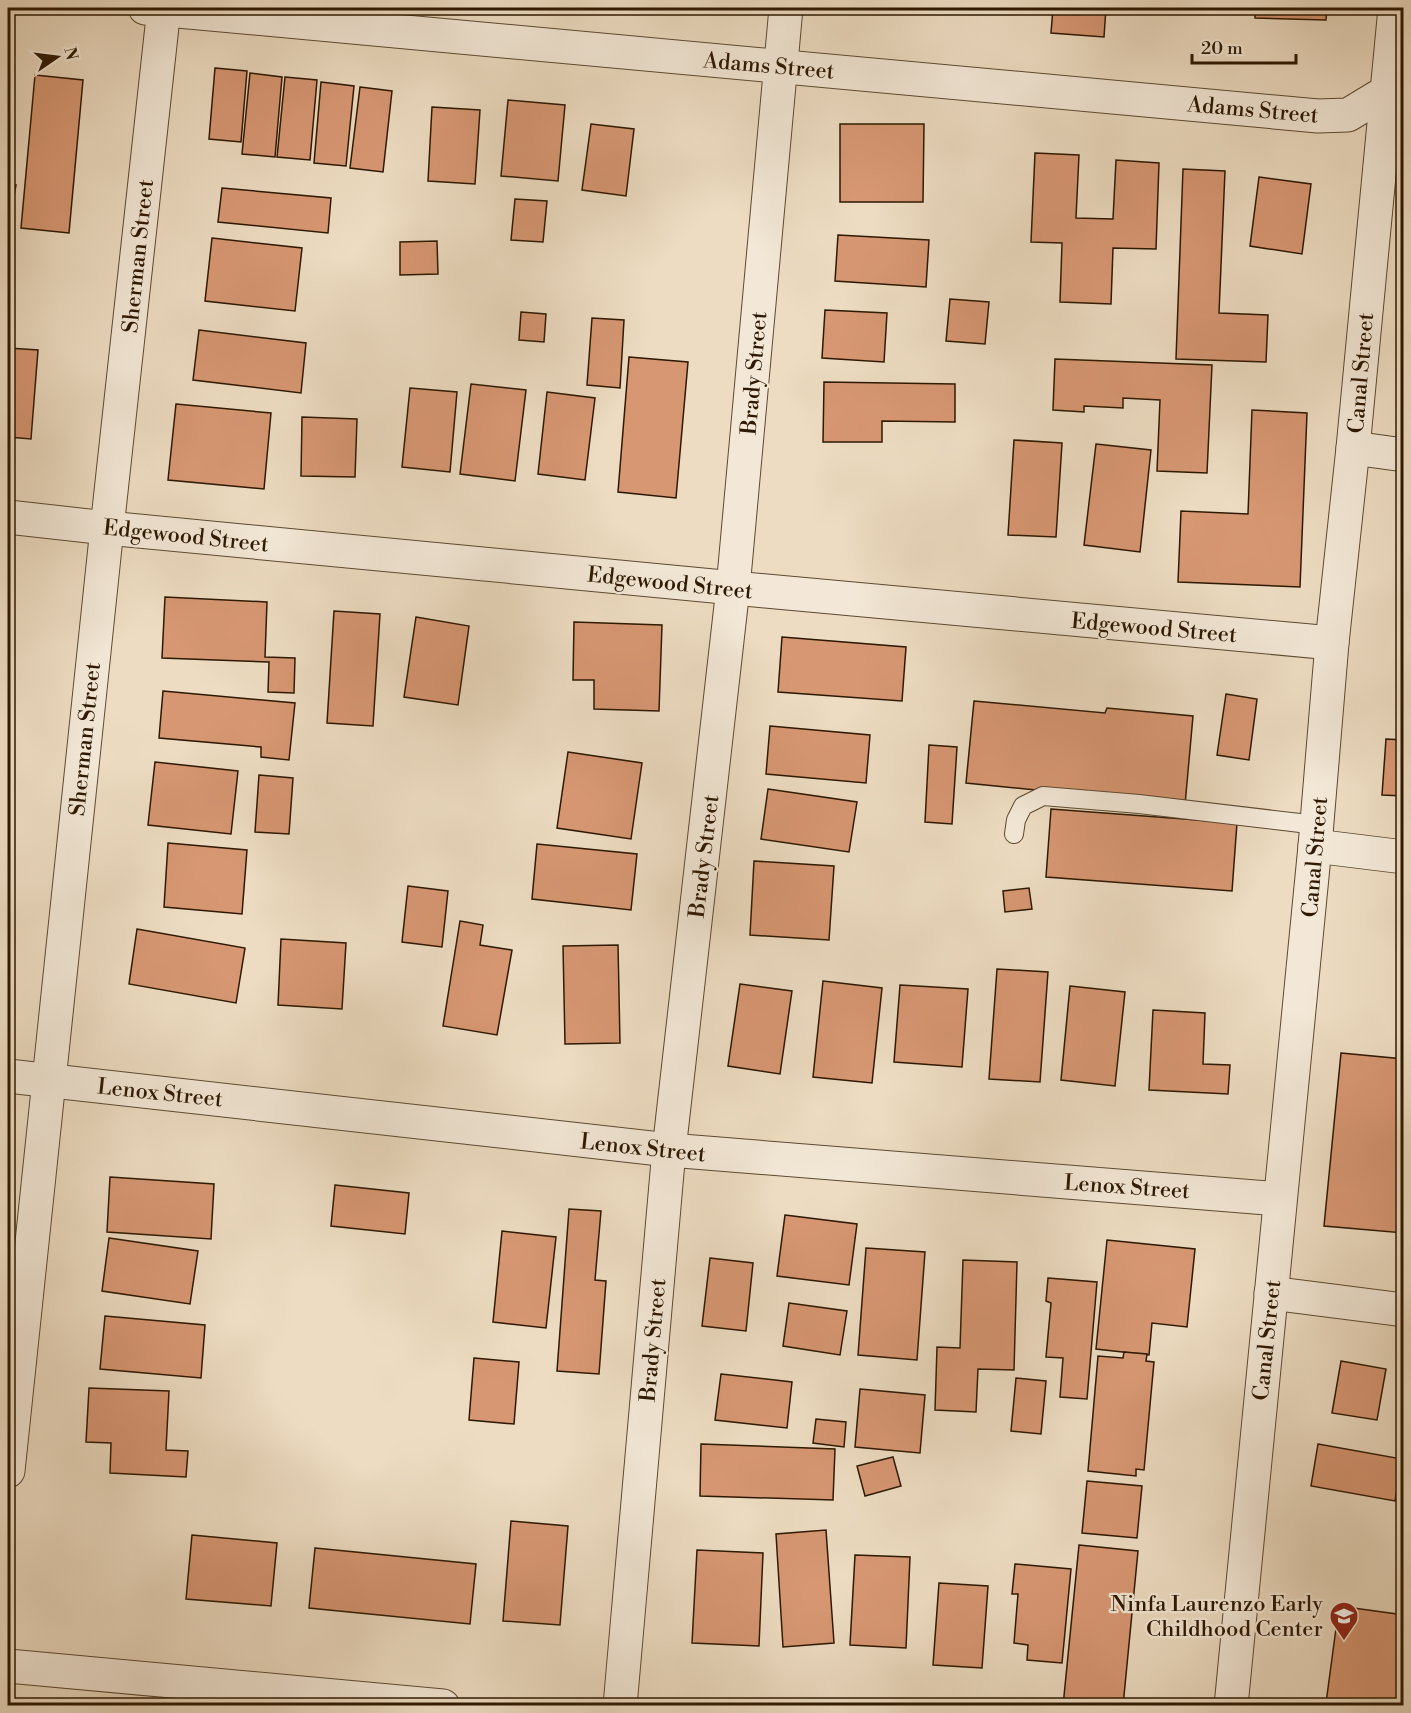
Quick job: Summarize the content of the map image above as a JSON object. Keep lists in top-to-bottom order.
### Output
{
  "streets": {
    "street": [
      "Adams Street",
      "Sherman Street",
      "Brady Street",
      "Canal Street",
      "Edgewood Street",
      "Lenox Street"
    ]
  },
  "crossings": [
    ["Adams Street", "Sherman Street"],
    ["Adams Street", "Brady Street"],
    ["Adams Street", "Canal Street"],
    ["Sherman Street", "Edgewood Street"],
    ["Sherman Street", "Lenox Street"],
    ["Brady Street", "Edgewood Street"],
    ["Brady Street", "Lenox Street"],
    ["Canal Street", "Edgewood Street"],
    ["Canal Street", "Lenox Street"]
  ],
  "places": {
    "school or university": ["Ninfa Laurenzo Early Childhood Center"]
  },
  "scale_bar": "20 m",
  "north": "right"
}
